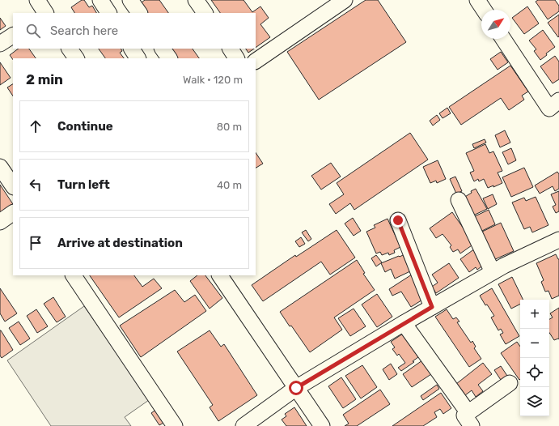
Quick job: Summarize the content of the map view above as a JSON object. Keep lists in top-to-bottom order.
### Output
{
  "north": "top right",
  "page": {
    "search": "Search here",
    "heading": ["2 min", "Walk · 120 m"],
    "list": [
      ["Continue", "80 m"],
      ["Turn left", "40 m"],
      "Arrive at destination"
    ],
    "map_buttons": ["+", "−"]
  }
}
